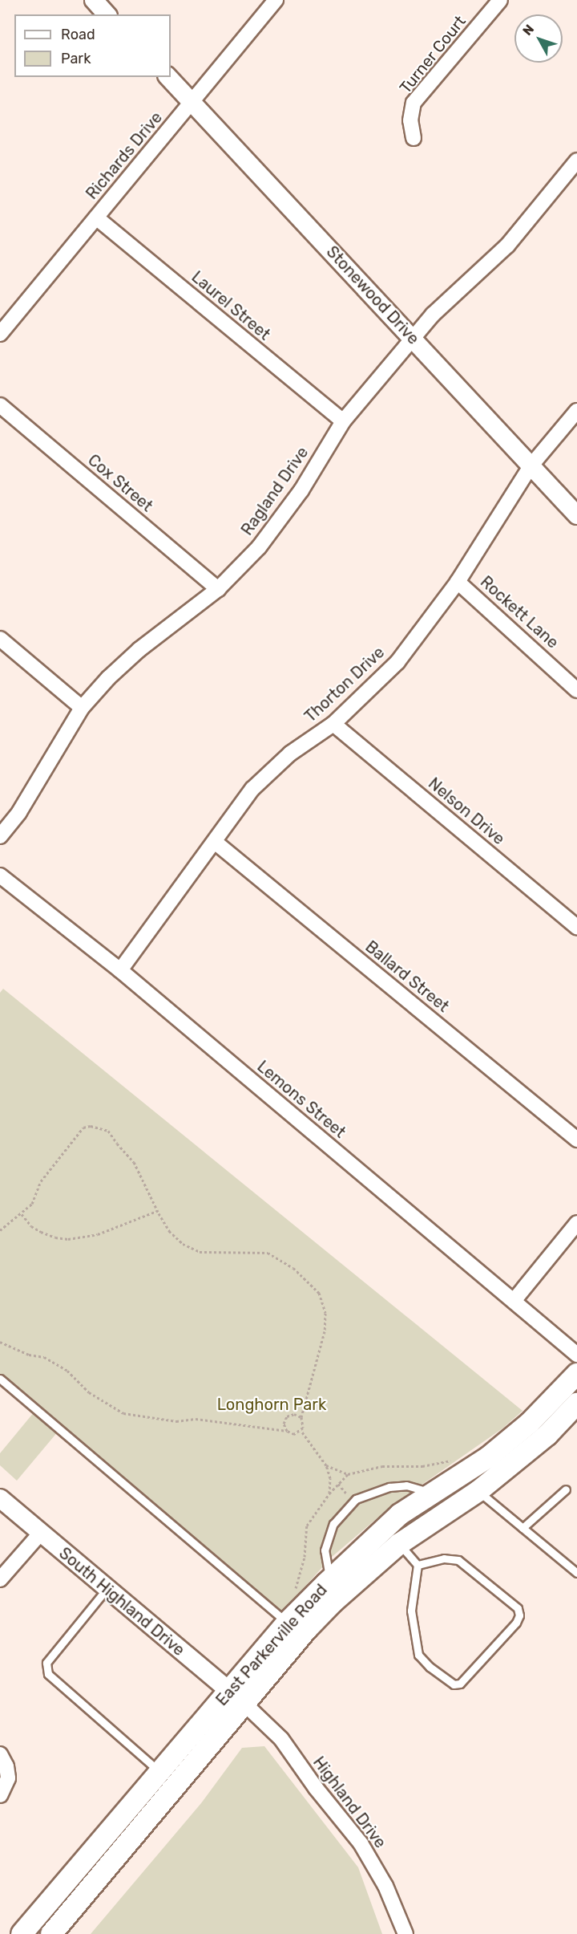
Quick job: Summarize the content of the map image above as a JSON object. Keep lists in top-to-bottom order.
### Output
{
  "streets": {
    "main road": ["East Parkerville Road"],
    "street": [
      "Turner Court",
      "Richards Drive",
      "Stonewood Drive",
      "Laurel Street",
      "Cox Street",
      "Ragland Drive",
      "Rockett Lane",
      "Thorton Drive",
      "Nelson Drive",
      "Ballard Street",
      "Lemons Street",
      "South Highland Drive",
      "Highland Drive"
    ]
  },
  "crossings": [
    ["Richards Drive", "Stonewood Drive"],
    ["Richards Drive", "Laurel Street"],
    ["Stonewood Drive", "Ragland Drive"],
    ["Stonewood Drive", "Thorton Drive"],
    ["Laurel Street", "Ragland Drive"],
    ["Cox Street", "Ragland Drive"],
    ["Rockett Lane", "Thorton Drive"],
    ["Thorton Drive", "Nelson Drive"],
    ["Thorton Drive", "Ballard Street"],
    ["Thorton Drive", "Lemons Street"],
    ["South Highland Drive", "East Parkerville Road"],
    ["South Highland Drive", "Highland Drive"],
    ["East Parkerville Road", "Highland Drive"]
  ],
  "parks": ["Longhorn Park"],
  "legend": ["Road", "Park"],
  "north": "top left"
}
